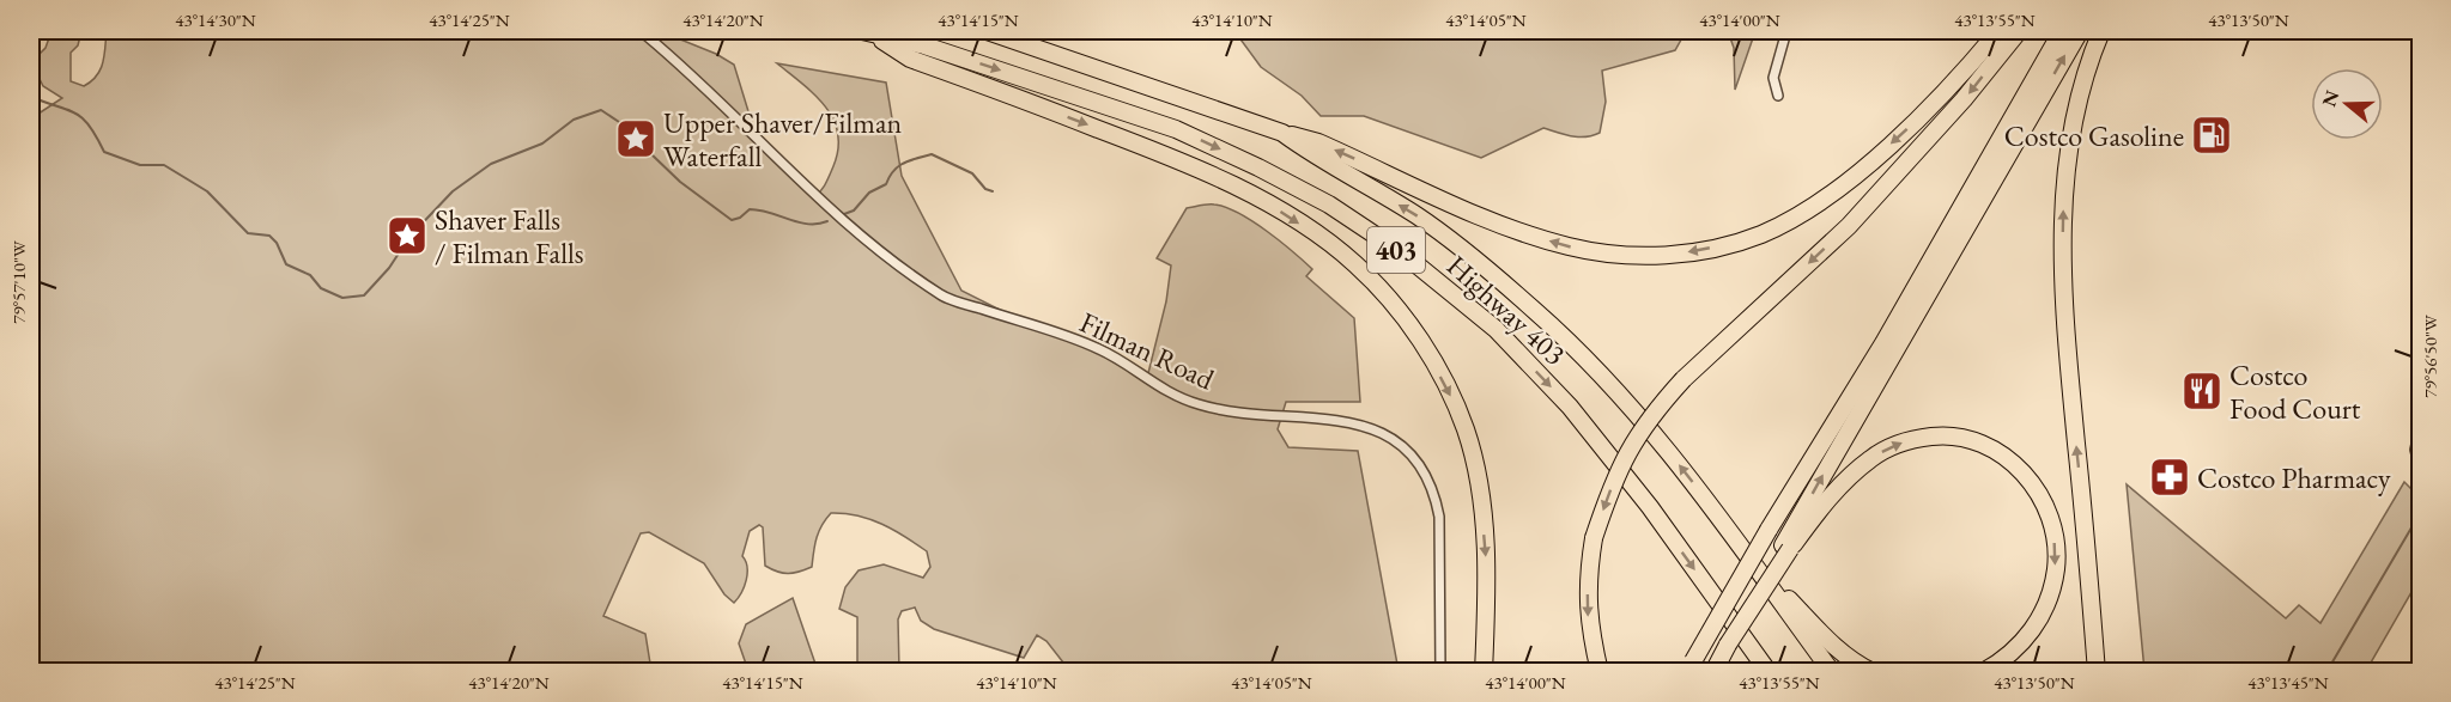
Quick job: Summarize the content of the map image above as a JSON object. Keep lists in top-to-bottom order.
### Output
{
  "streets": {
    "highway": ["403", "Highway 403"],
    "street": ["Filman Road"]
  },
  "places": {
    "fuel station": ["Costco Gasoline"],
    "place": ["Upper Shaver/Filman Waterfall", "Shaver Falls / Filman Falls"],
    "restaurant": ["Costco Food Court"],
    "pharmacy": ["Costco Pharmacy"]
  },
  "north": "left",
  "coordinates": [
    "43°14'30\"N",
    "43°14'25\"N",
    "43°14'20\"N",
    "43°14'15\"N",
    "43°14'10\"N",
    "43°14'05\"N",
    "43°14'00\"N",
    "43°13'55\"N",
    "43°13'50\"N",
    "79°57'10\"W",
    "79°56'50\"W",
    "43°13'45\"N"
  ]
}
